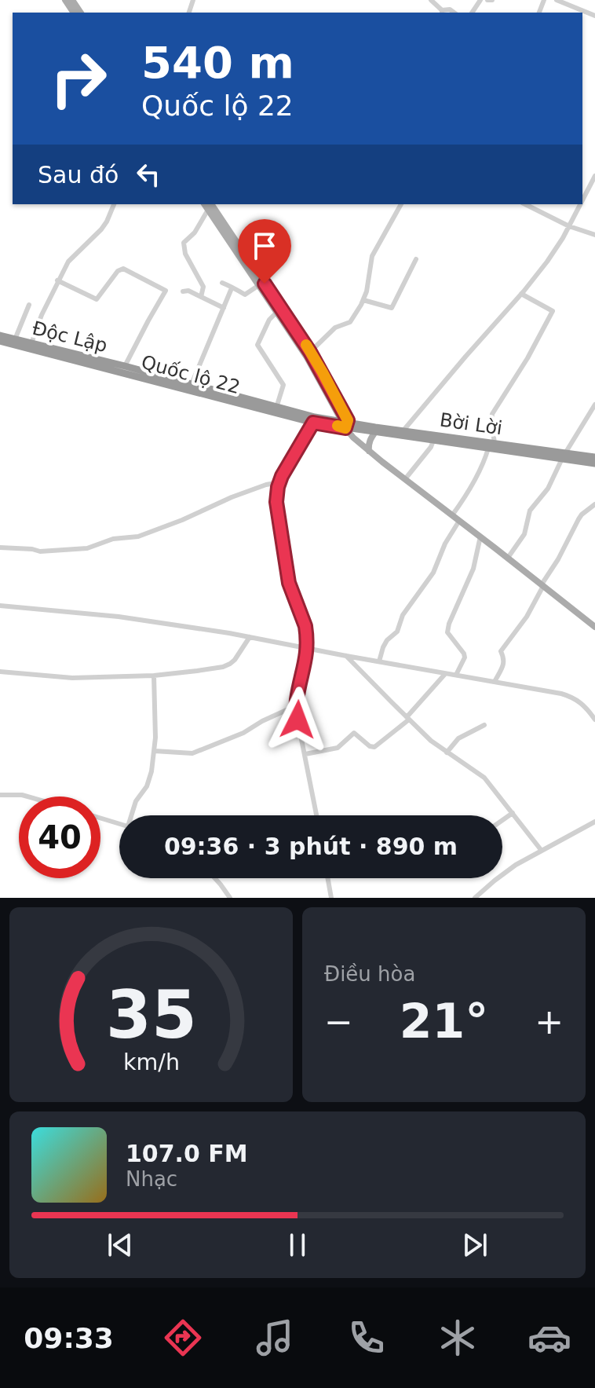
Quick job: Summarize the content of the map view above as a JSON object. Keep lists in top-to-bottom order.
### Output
{
  "streets": {
    "highway": ["Độc Lập", "Quốc lộ 22", "Bời Lời"]
  },
  "crossings": [
    ["Độc Lập", "Quốc lộ 22"],
    ["Quốc lộ 22", "Bời Lời"]
  ],
  "page": {
    "turn": ["540 m", "Quốc lộ 22"],
    "then": "Sau đó",
    "limit": "40",
    "trip": "09:36 · 3 phút · 890 m",
    "tile": "Điều hòa",
    "heat": ["−", "21°", "+"],
    "song": ["107.0 FM", "Nhạc"],
    "tabs": "09:33",
    "gauge": ["35", "km/h"]
  }
}
